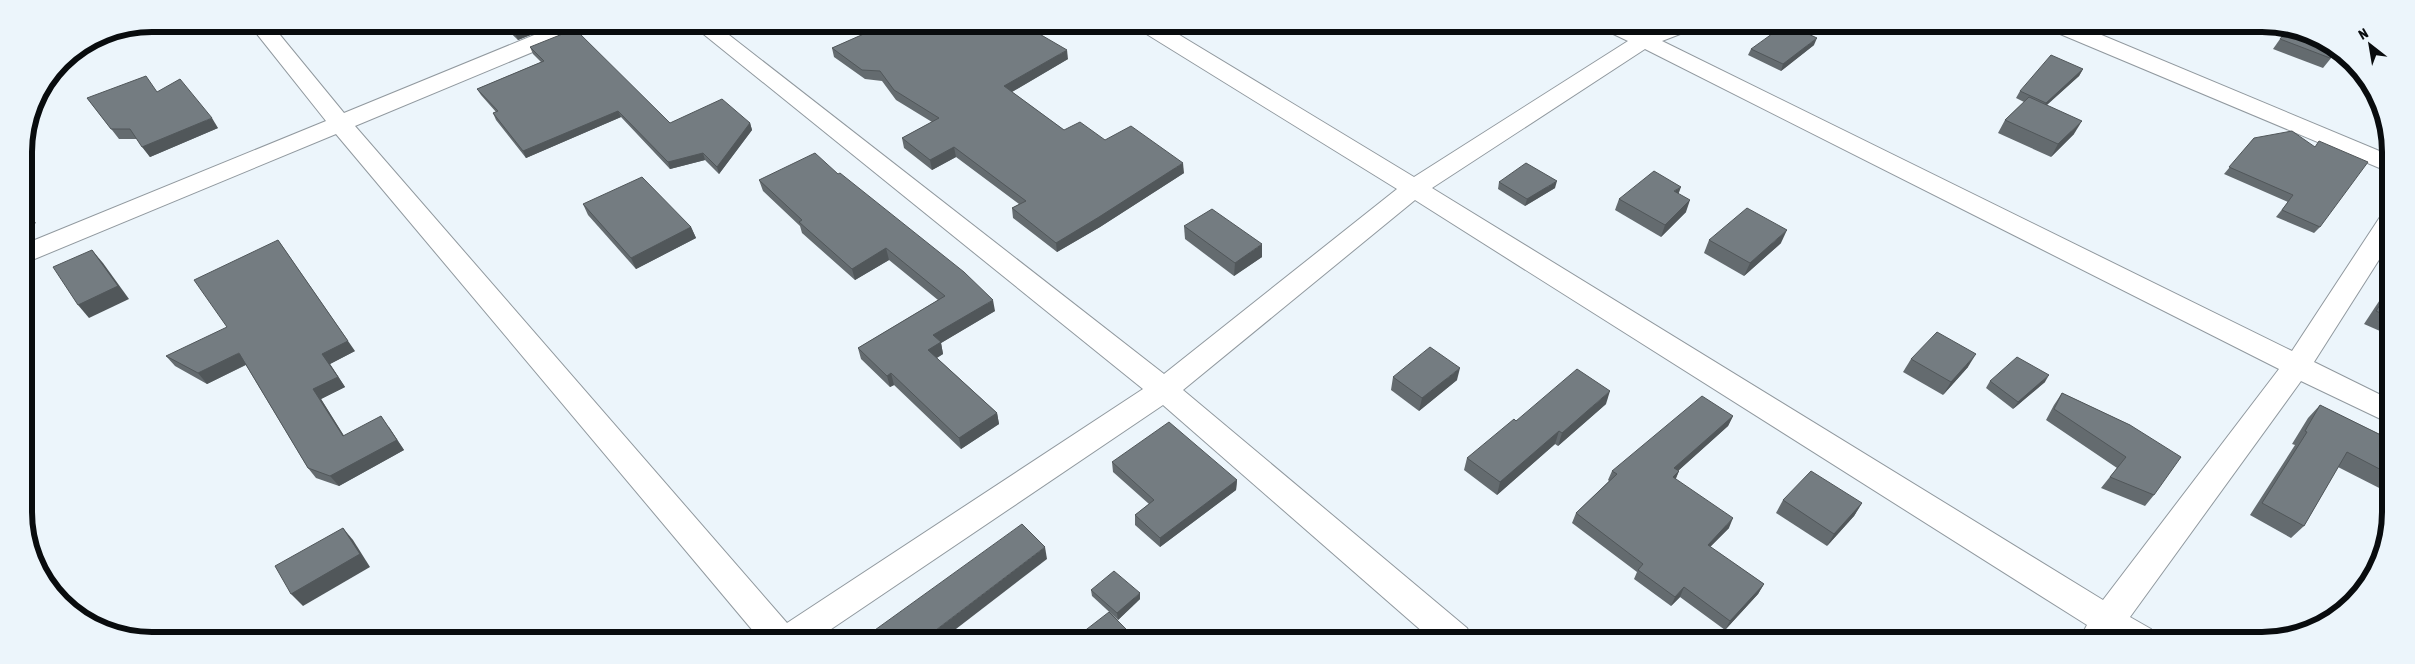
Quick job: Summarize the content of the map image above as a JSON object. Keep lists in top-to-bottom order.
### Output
{
  "north": "top left"
}
